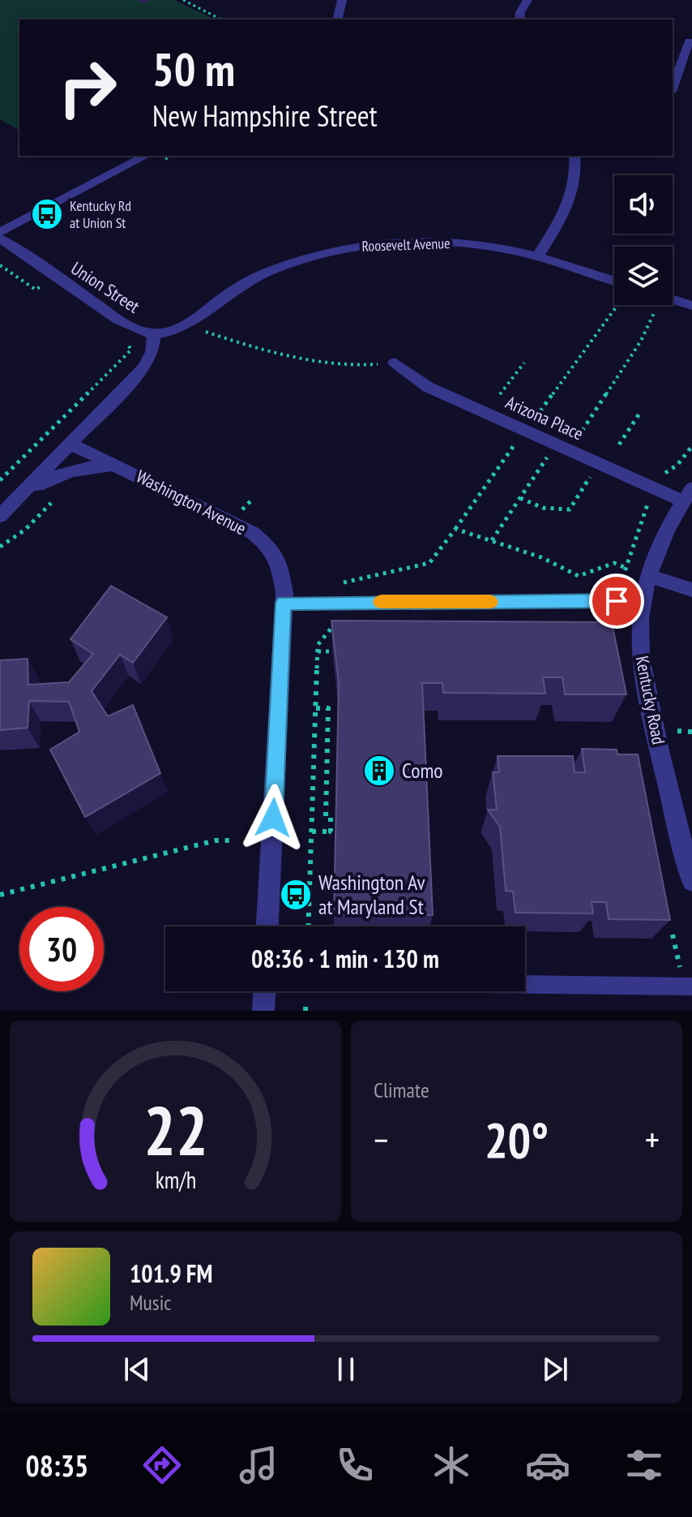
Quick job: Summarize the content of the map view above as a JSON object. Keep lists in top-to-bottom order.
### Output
{
  "streets": {
    "street": [
      "Roosevelt Avenue",
      "Union Street",
      "Arizona Place",
      "Washington Avenue",
      "Kentucky Road"
    ]
  },
  "crossings": [
    ["Roosevelt Avenue", "Union Street"],
    ["Arizona Place", "Kentucky Road"]
  ],
  "places": {
    "bus stop": ["Kentucky Rd at Union St", "Washington Av at Maryland St"],
    "building": ["Como"]
  },
  "page": {
    "turn": ["50 m", "New Hampshire Street"],
    "limit": "30",
    "trip": "08:36 · 1 min · 130 m",
    "tile": "Climate",
    "heat": ["−", "20°", "+"],
    "song": ["101.9 FM", "Music"],
    "tabs": "08:35",
    "gauge": ["22", "km/h"]
  }
}
